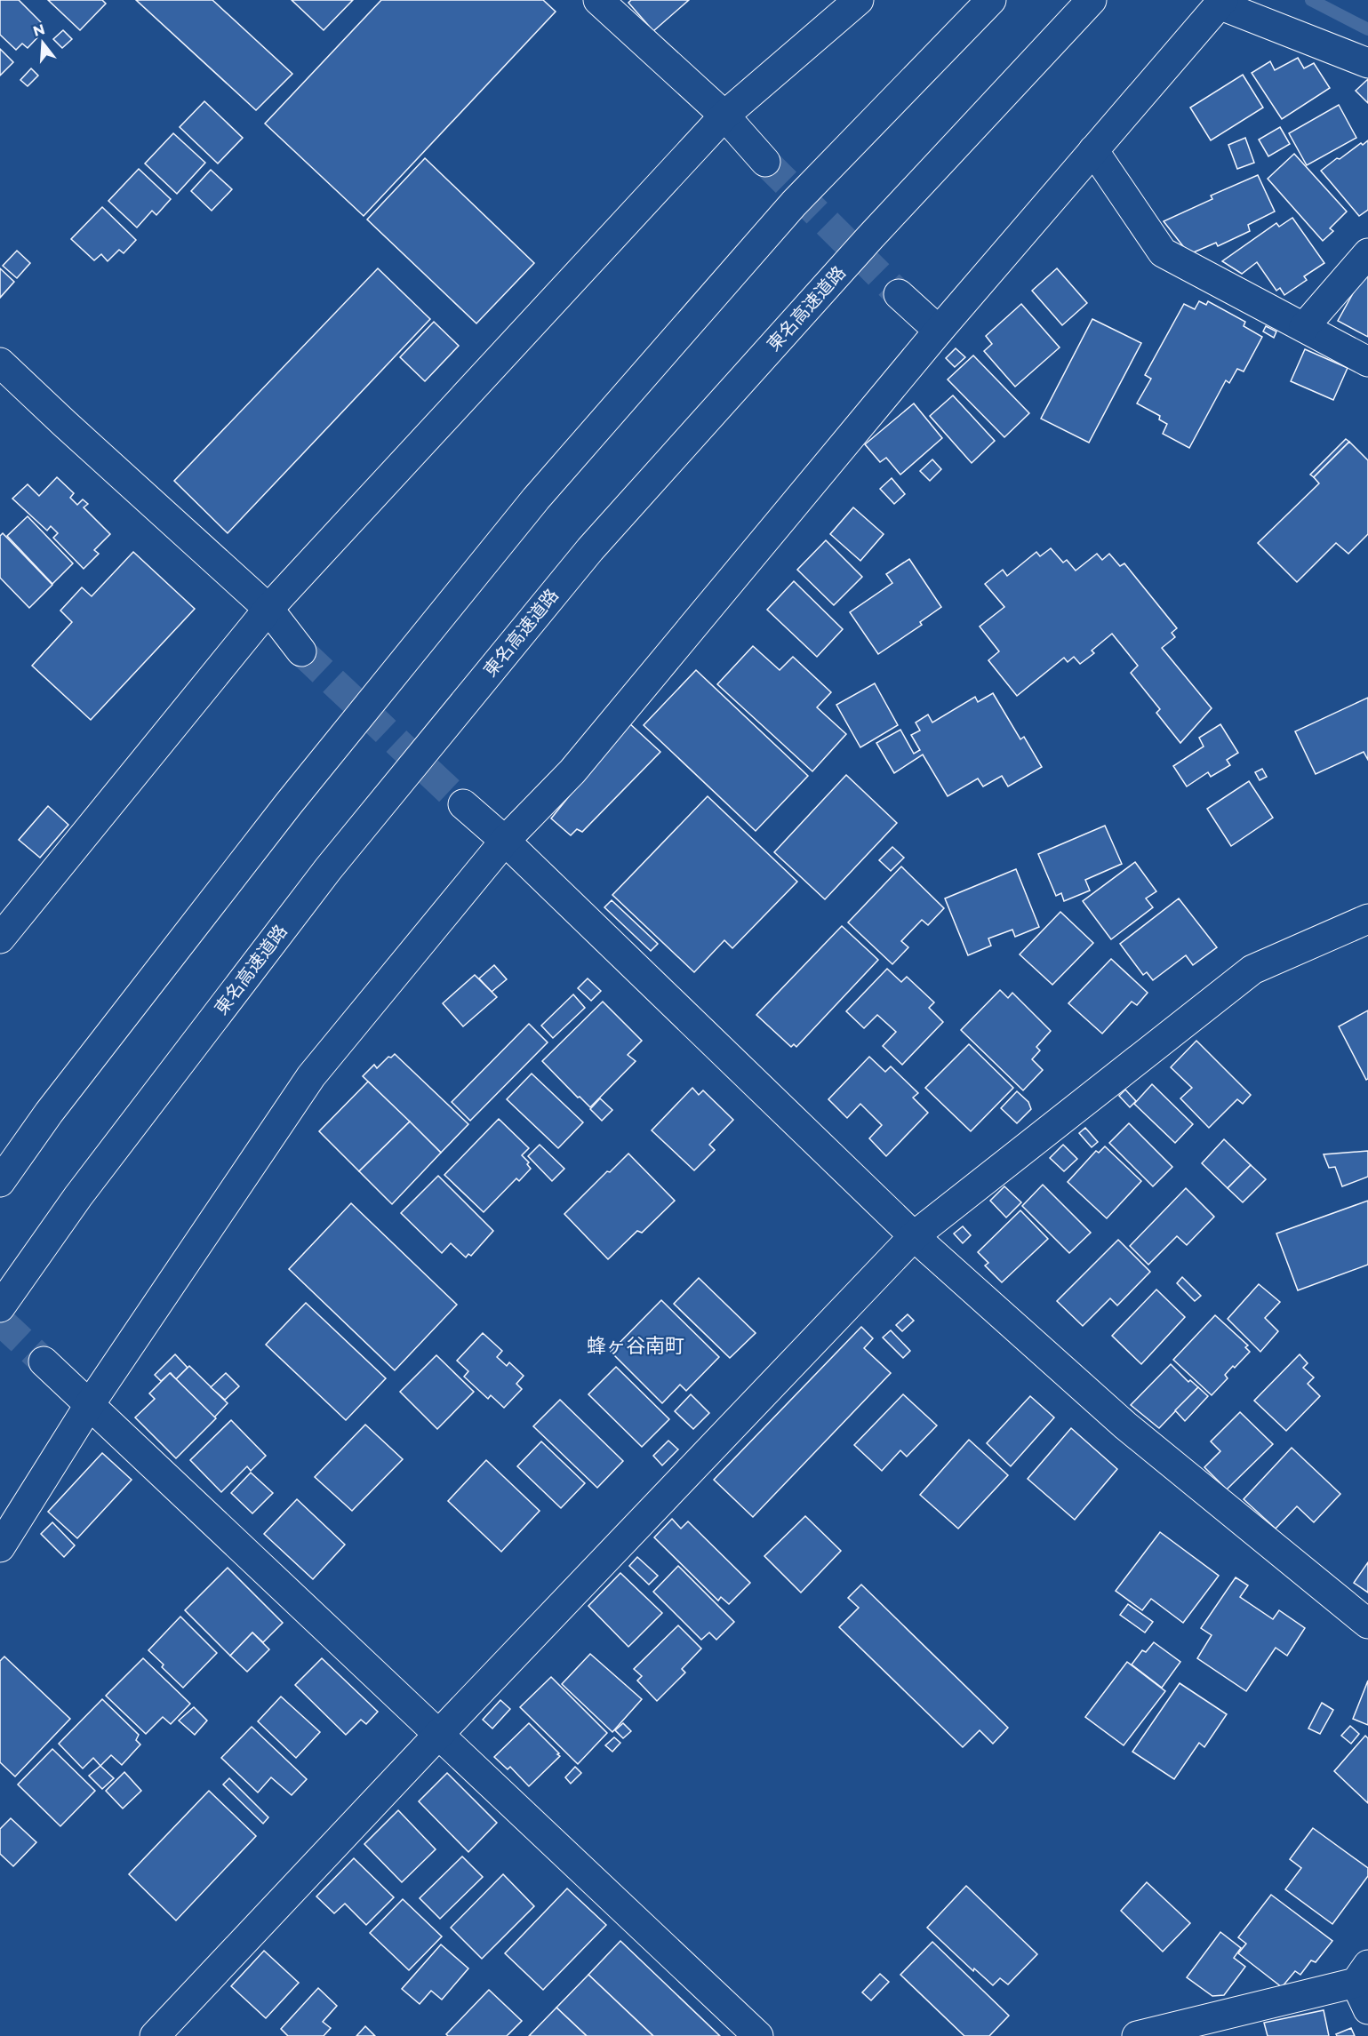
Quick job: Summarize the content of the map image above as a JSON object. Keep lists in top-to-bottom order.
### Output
{
  "streets": {
    "main road": ["東名高速道路"]
  },
  "districts": ["蜂ヶ谷南町"],
  "north": "top"
}
